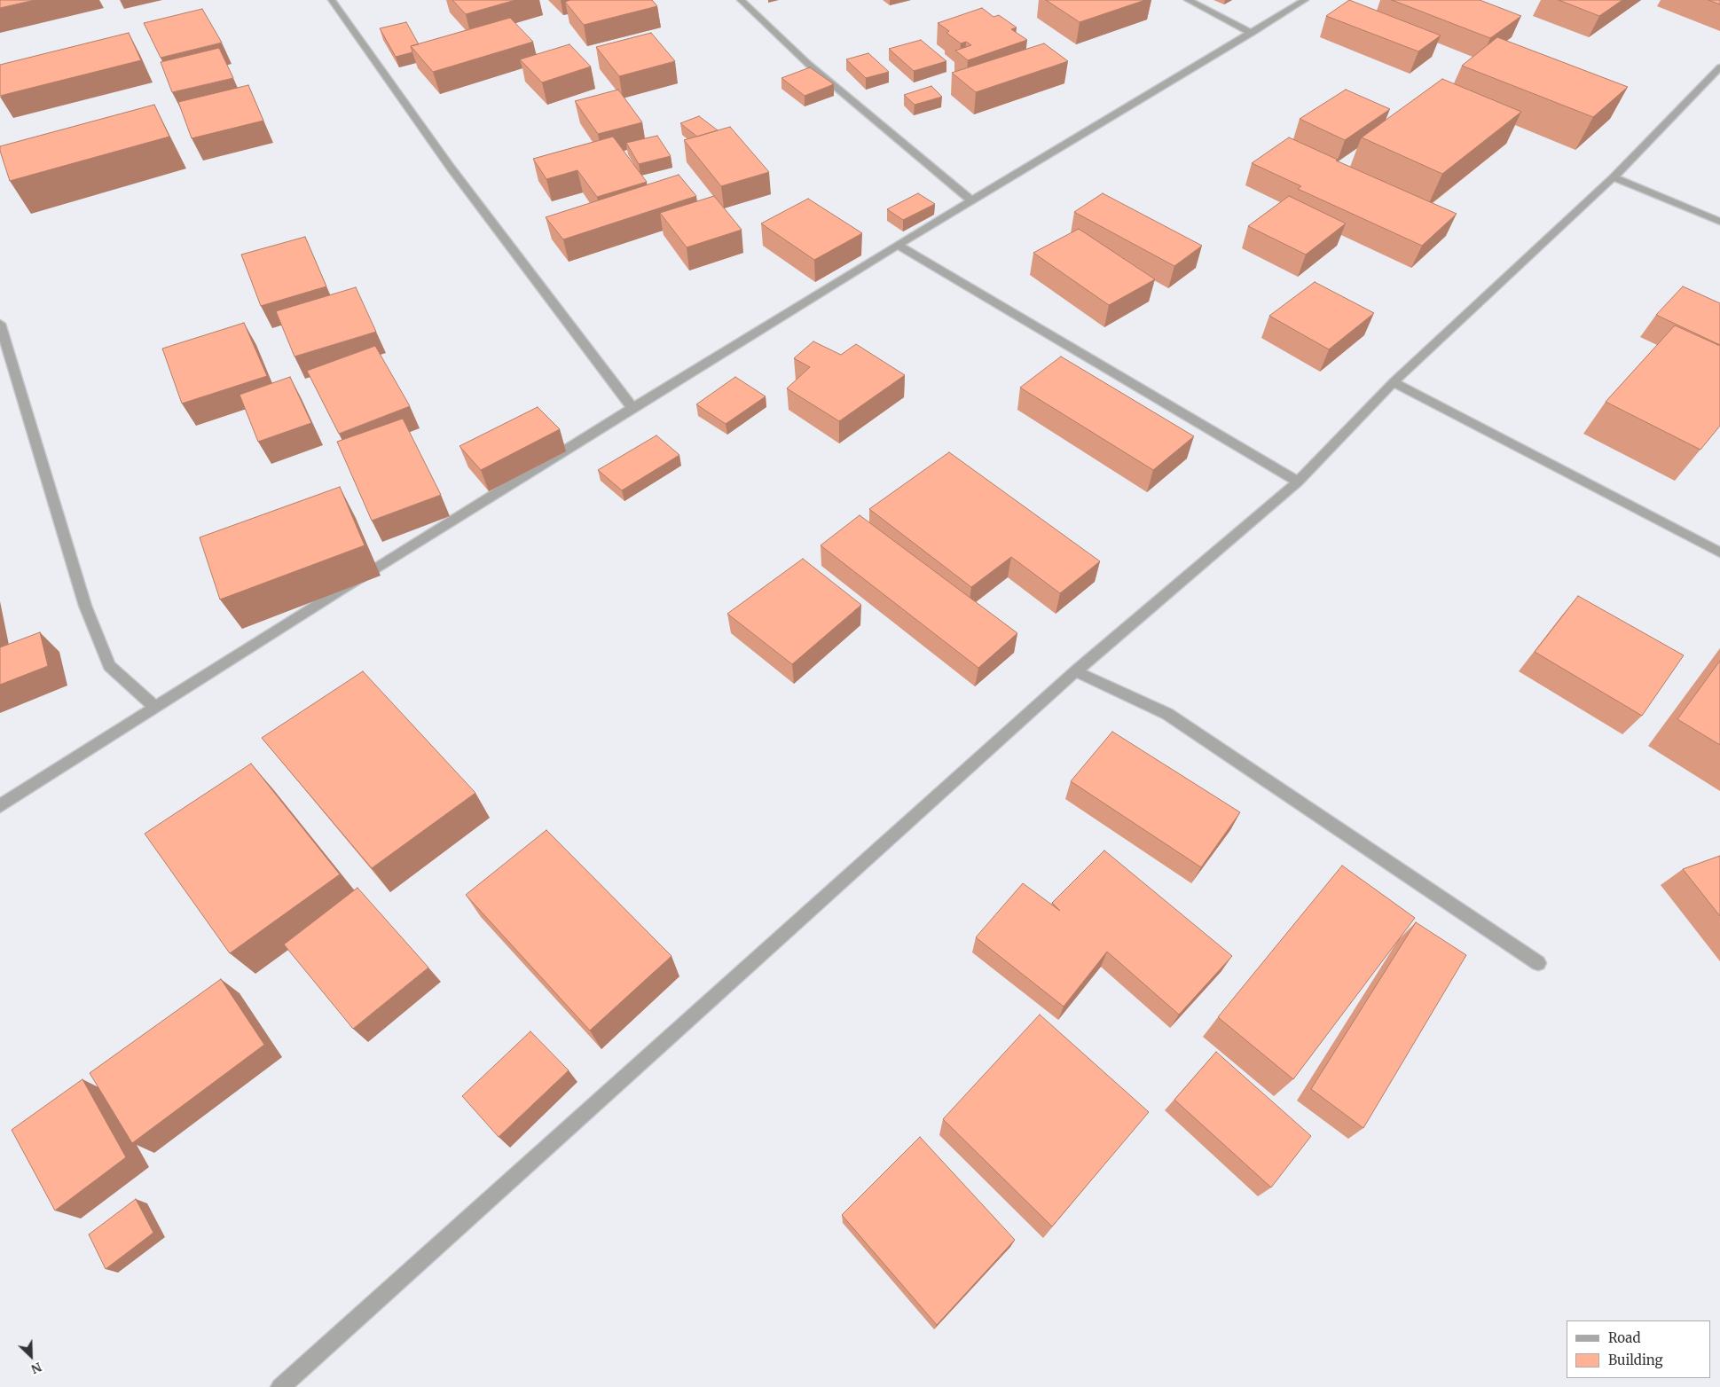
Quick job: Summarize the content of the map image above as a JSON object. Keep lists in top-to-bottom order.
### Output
{
  "legend": ["Road", "Building"],
  "north": "bottom right"
}
